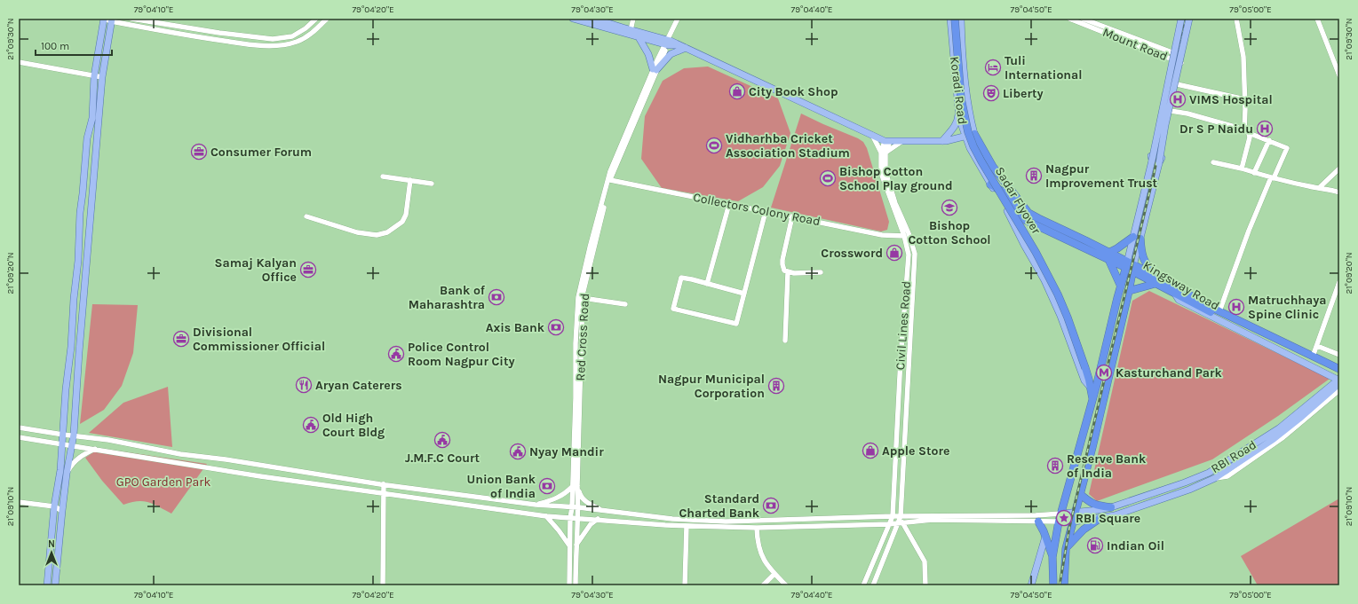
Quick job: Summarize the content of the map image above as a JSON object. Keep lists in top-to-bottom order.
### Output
{
  "streets": {
    "highway": ["Sadar Flyover", "Kingsway Road"],
    "main road": ["Koradi Road", "RBI Road"],
    "street": [
      "Mount Road",
      "Collectors Colony Road",
      "Civil Lines Road",
      "Red Cross Road"
    ]
  },
  "crossings": [
    ["Koradi Road", "Sadar Flyover"],
    ["Collectors Colony Road", "Civil Lines Road"],
    ["Collectors Colony Road", "Red Cross Road"],
    ["Kingsway Road", "RBI Road"]
  ],
  "parks": ["GPO Garden Park"],
  "places": {
    "hotel": ["Tuli International"],
    "shop": ["City Book Shop", "Crossword", "Apple Store"],
    "theatre": ["Liberty"],
    "hospital": ["VIMS Hospital", "Dr S P Naidu", "Matruchhaya Spine Clinic"],
    "sports": ["Vidharhba Cricket Association Stadium", "Bishop Cotton School Play ground"],
    "office": ["Consumer Forum", "Samaj Kalyan Office", "Divisional Commissioner Official"],
    "building": ["Nagpur Improvement Trust", "Nagpur Municipal Corporation", "Reserve Bank of India"],
    "school or university": ["Bishop Cotton School"],
    "bank": [
      "Bank of Maharashtra",
      "Axis Bank",
      "Union Bank of India",
      "Standard Charted Bank"
    ],
    "public building": [
      "Police Control Room Nagpur City",
      "Old High Court Bldg",
      "J.M.F.C Court",
      "Nyay Mandir"
    ],
    "metro station": ["Kasturchand Park"],
    "restaurant": ["Aryan Caterers"],
    "place": ["RBI Square"],
    "fuel station": ["Indian Oil"]
  },
  "scale_bar": "100 m",
  "north": "top",
  "coordinates": [
    "79°04'10\"E",
    "79°04'20\"E",
    "79°04'30\"E",
    "79°04'40\"E",
    "79°04'50\"E",
    "79°05'00\"E",
    "21°09'30\"N",
    "21°09'20\"N",
    "21°09'10\"N"
  ]
}
